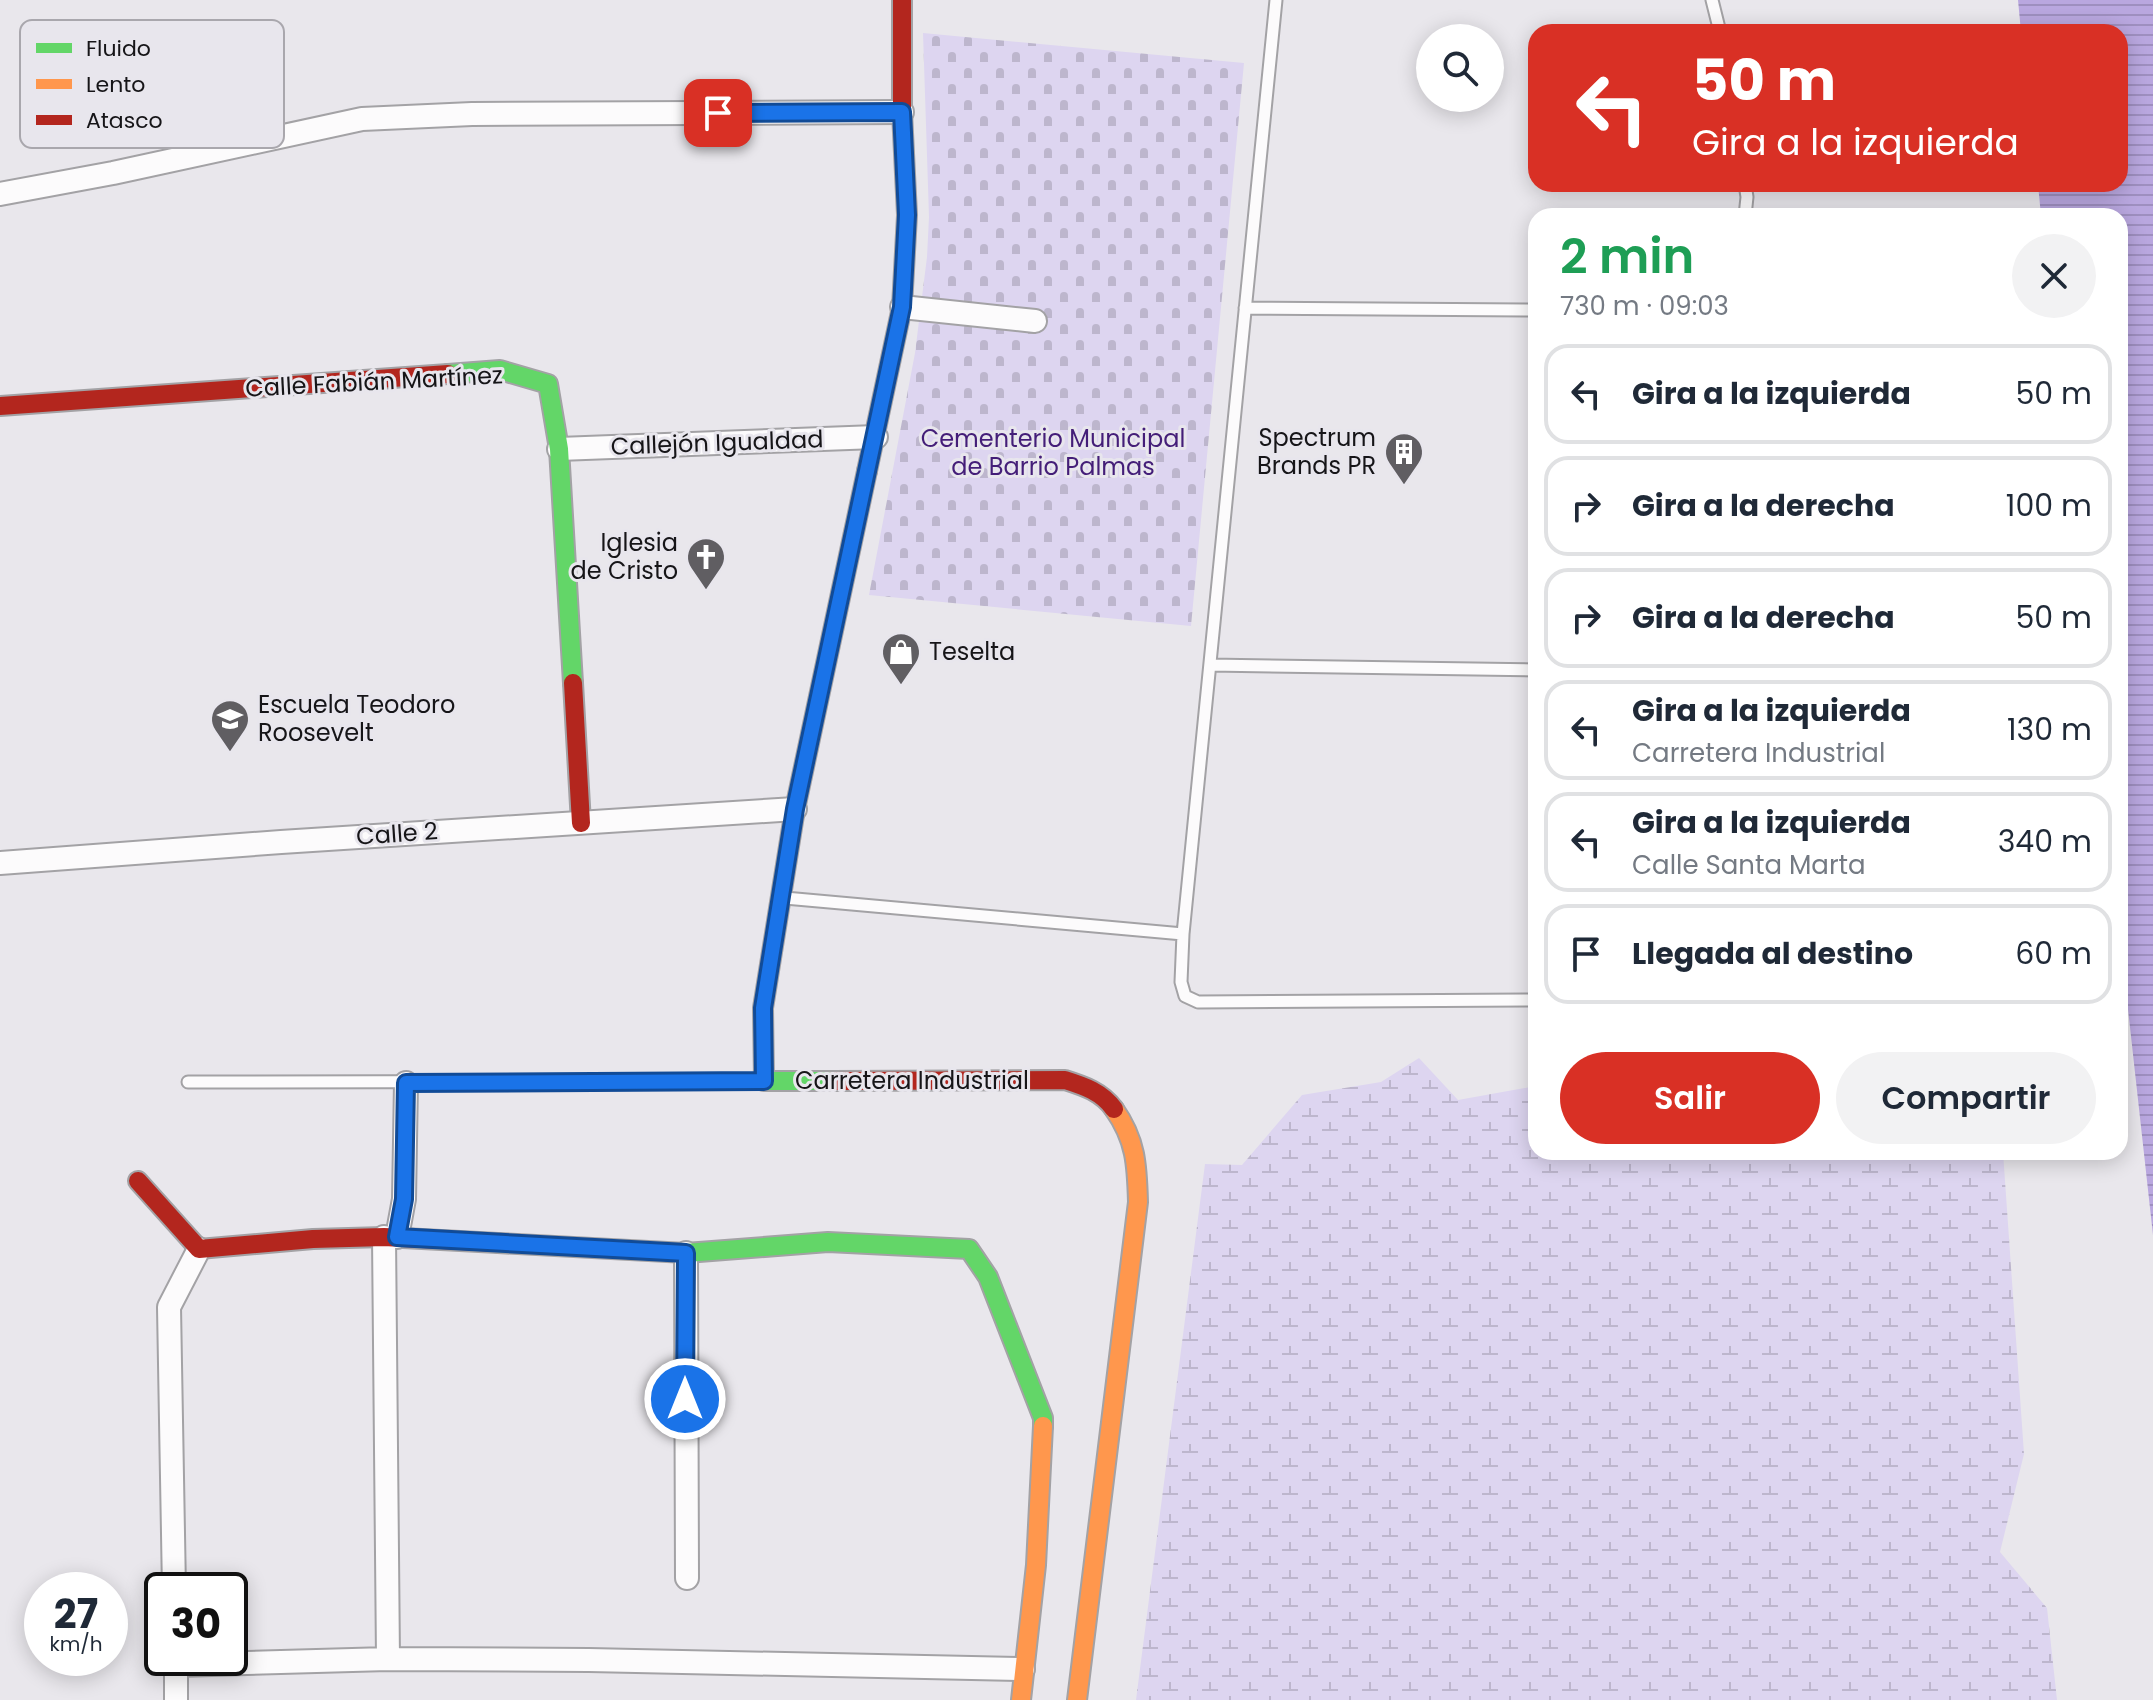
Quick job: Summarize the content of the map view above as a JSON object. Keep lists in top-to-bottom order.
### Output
{
  "streets": {
    "street": [
      "Calle Fabián Martínez",
      "Callejón Igualdad",
      "Calle 2",
      "Carretera Industrial"
    ]
  },
  "crossings": [
    ["Calle Fabián Martínez", "Callejón Igualdad"],
    ["Calle Fabián Martínez", "Calle 2"],
    ["Callejón Igualdad", "Carretera Industrial"],
    ["Calle 2", "Carretera Industrial"]
  ],
  "parks": ["Cementerio Municipal de Barrio Palmas"],
  "places": {
    "building": ["Spectrum Brands PR"],
    "church": ["Iglesia de Cristo"],
    "shop": ["Teselta"],
    "school or university": ["Escuela Teodoro Roosevelt"]
  },
  "legend": ["Fluido", "Lento", "Atasco"],
  "page": {
    "turn": ["50 m", "Gira a la izquierda"],
    "heading": ["2 min", "730 m · 09:03"],
    "list": [
      {
        "name": "Gira a la izquierda",
        "value": "50 m"
      },
      {
        "name": "Gira a la derecha",
        "value": "100 m"
      },
      {
        "name": "Gira a la derecha",
        "value": "50 m"
      },
      {
        "name": "Gira a la izquierda",
        "note": "Carretera Industrial",
        "value": "130 m"
      },
      {
        "name": "Gira a la izquierda",
        "note": "Calle Santa Marta",
        "value": "340 m"
      },
      {
        "name": "Llegada al destino",
        "value": "60 m"
      }
    ],
    "buttons": ["Salir", "Compartir"],
    "speed": "27 km/h",
    "limit": "30"
  }
}
